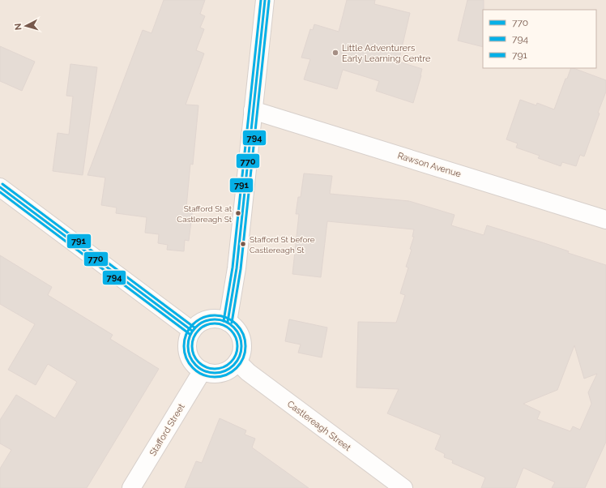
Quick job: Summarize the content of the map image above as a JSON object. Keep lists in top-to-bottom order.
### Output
{
  "streets": {
    "street": ["Rawson Avenue", "Castlereagh Street", "Stafford Street"]
  },
  "crossings": [
    ["Castlereagh Street", "Stafford Street"]
  ],
  "places": ["Little Adventurers Early Learning Centre", "Stafford St at Castlereagh St", "Stafford St before Castlereagh St"],
  "lines": ["transit line 770", "transit line 791", "transit line 794"],
  "legend": ["770", "794", "791"],
  "north": "left"
}
